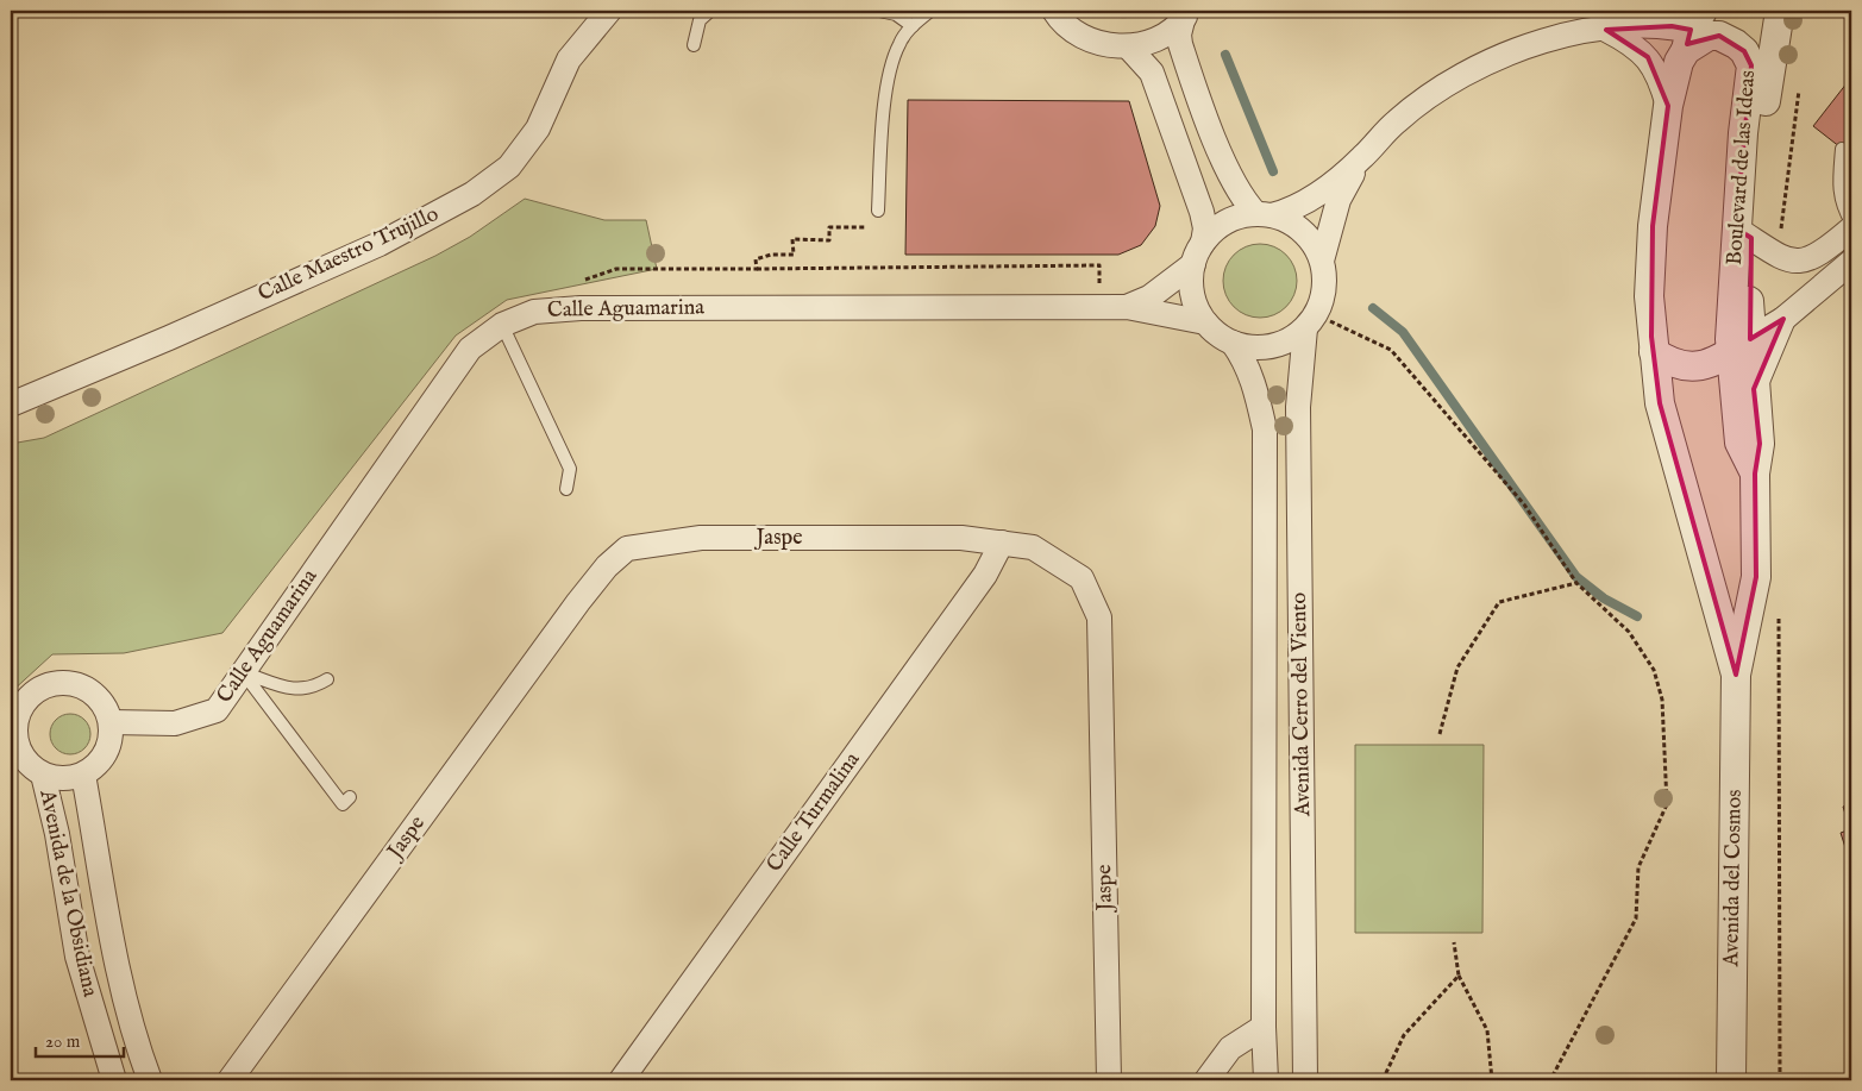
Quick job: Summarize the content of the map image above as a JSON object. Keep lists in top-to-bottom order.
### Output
{
  "streets": {
    "street": [
      "Boulevard de las Ideas",
      "Calle Maestro Trujillo",
      "Calle Aguamarina",
      "Jaspe",
      "Avenida Cerro del Viento",
      "Calle Turmalina",
      "Avenida del Cosmos",
      "Avenida de la Obsidiana"
    ]
  },
  "crossings": [
    ["Boulevard de las Ideas", "Avenida del Cosmos"],
    ["Calle Aguamarina", "Avenida Cerro del Viento"],
    ["Calle Aguamarina", "Avenida de la Obsidiana"],
    ["Jaspe", "Calle Turmalina"]
  ],
  "scale_bar": "20 m"
}
